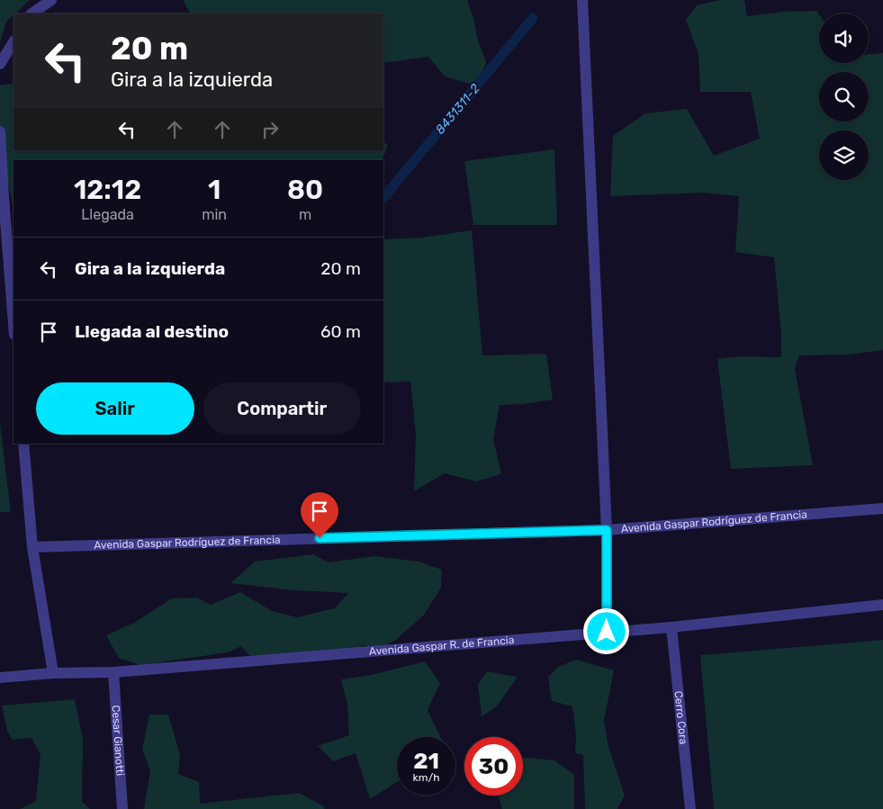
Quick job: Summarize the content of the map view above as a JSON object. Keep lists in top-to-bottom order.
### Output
{
  "streets": {
    "street": [
      "Avenida Gaspar Rodríguez de Francia",
      "Avenida Gaspar R. de Francia",
      "Cerro Cora",
      "Cesar Gianotti"
    ]
  },
  "crossings": [
    ["Avenida Gaspar R. de Francia", "Cerro Cora"],
    ["Avenida Gaspar R. de Francia", "Cesar Gianotti"]
  ],
  "water": ["8431311-2"],
  "page": {
    "turn": ["20 m", "Gira a la izquierda"],
    "eta": [
      "12:12",
      "Llegada",
      "1",
      "min",
      "80",
      "m"
    ],
    "list": [
      {
        "name": "Gira a la izquierda",
        "value": "20 m"
      },
      {
        "name": "Llegada al destino",
        "value": "60 m"
      }
    ],
    "buttons": ["Salir", "Compartir"],
    "speed": "21 km/h",
    "limit": "30"
  }
}
